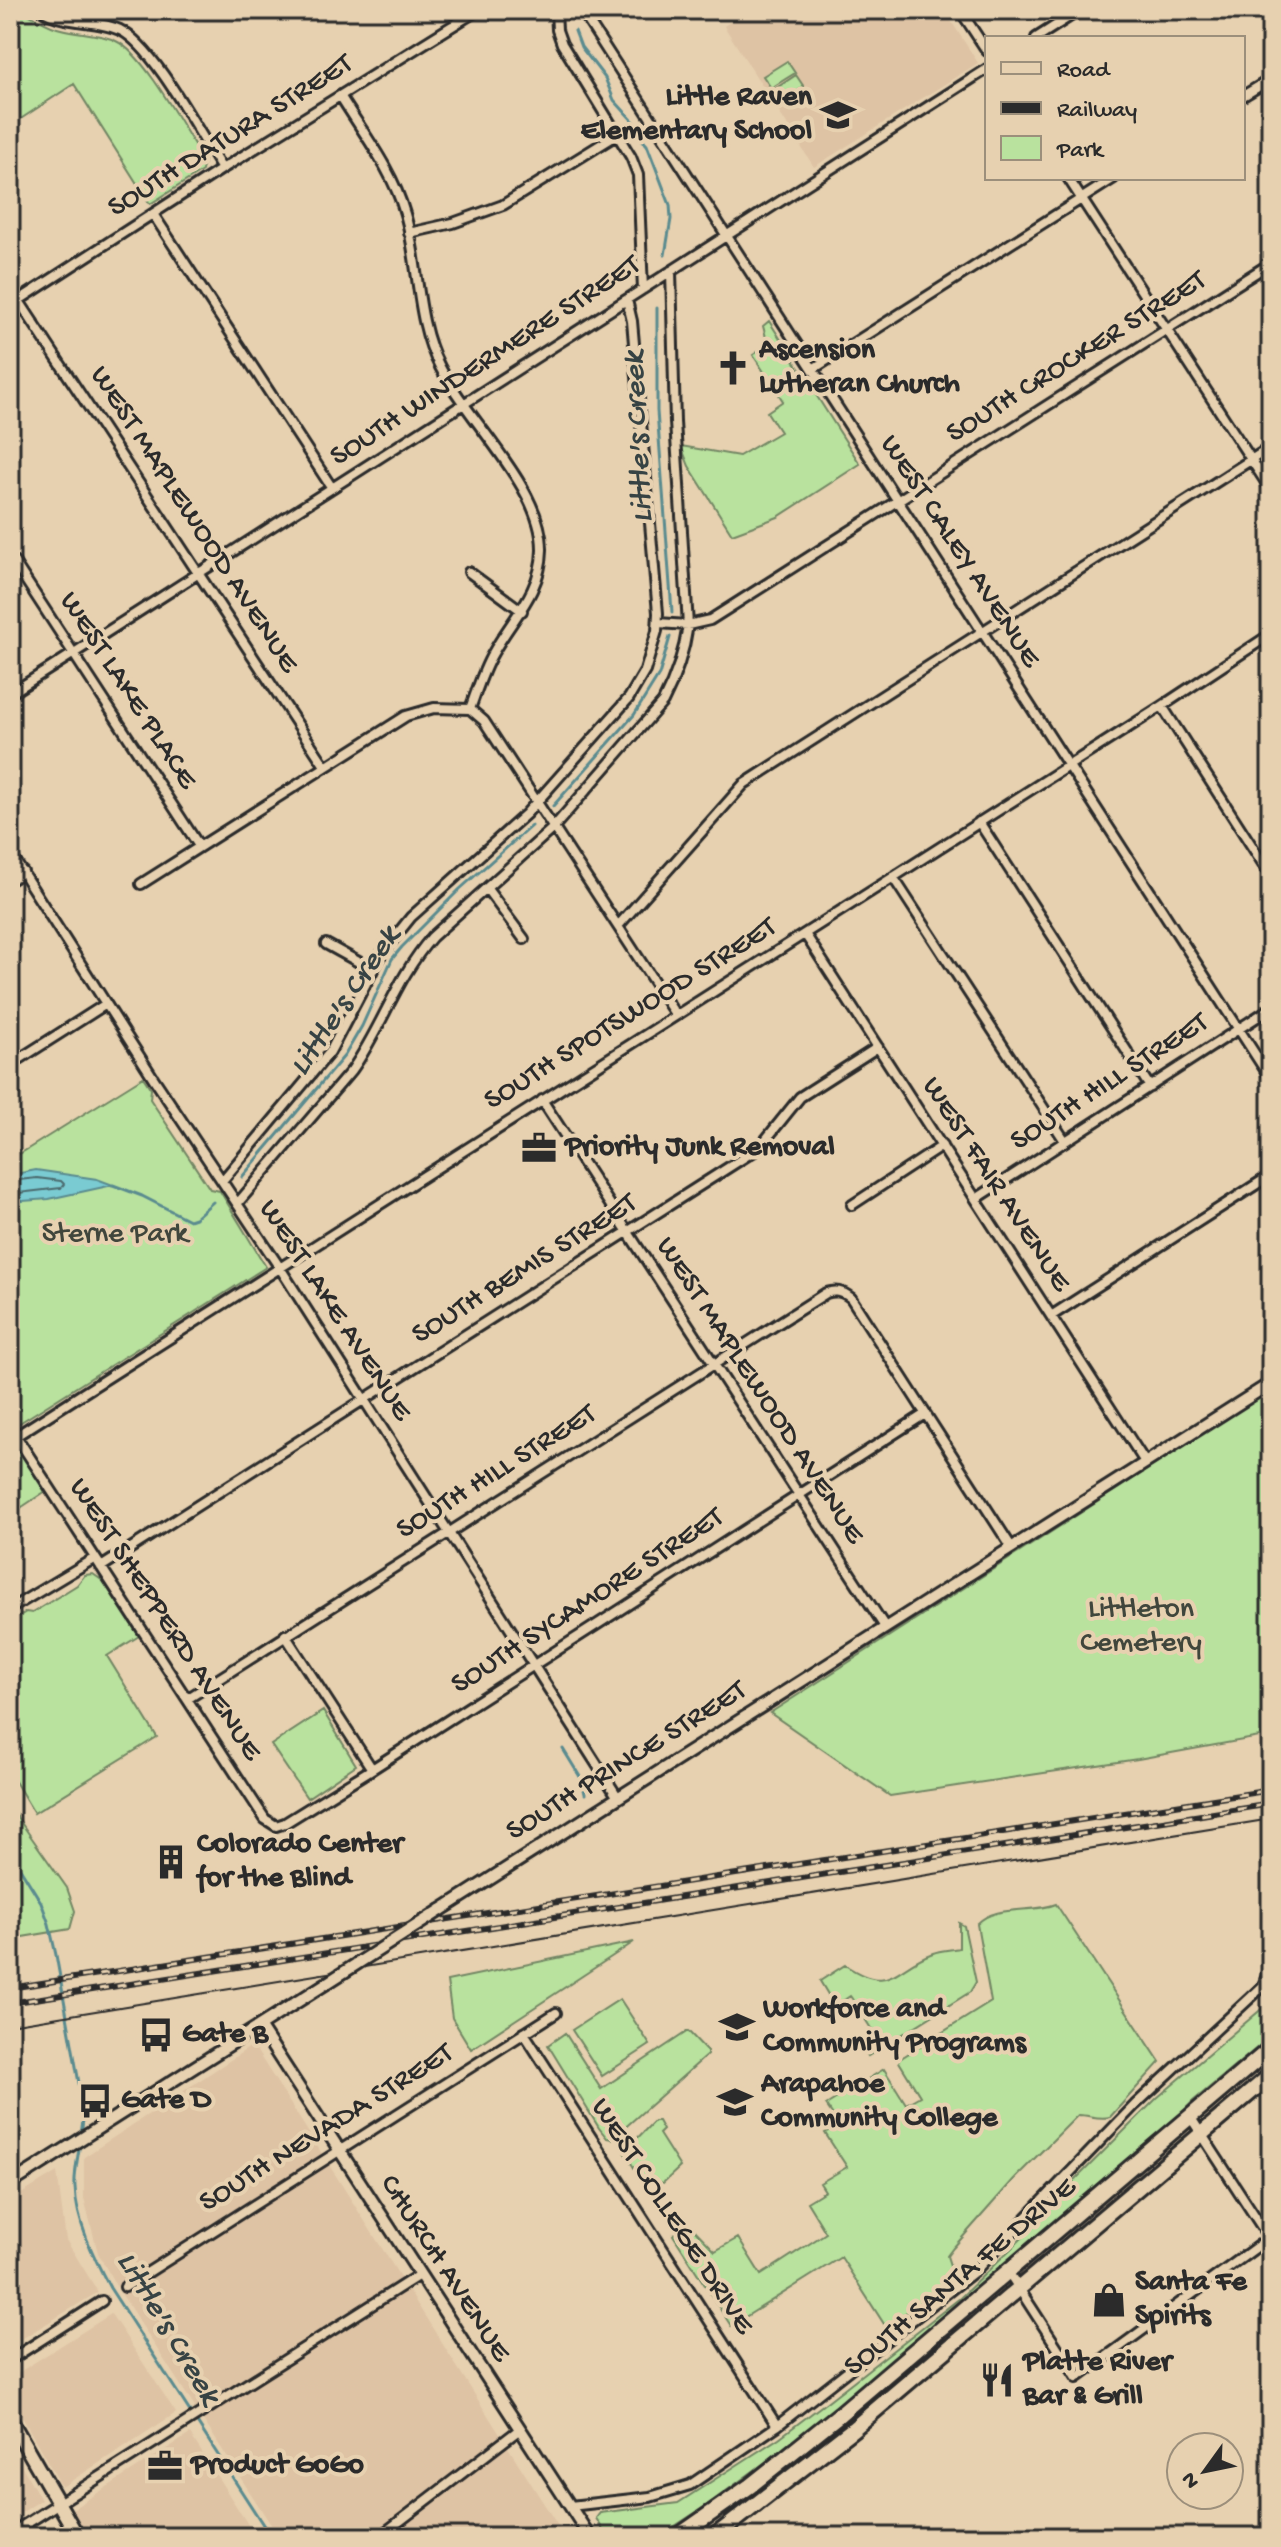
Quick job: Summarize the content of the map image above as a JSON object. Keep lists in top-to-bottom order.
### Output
{
  "streets": {
    "highway": ["SOUTH SANTA FE DRIVE"],
    "street": [
      "SOUTH DATURA STREET",
      "SOUTH CROCKER STREET",
      "SOUTH WINDERMERE STREET",
      "WEST MAPLEWOOD AVENUE",
      "WEST CALEY AVENUE",
      "WEST LAKE PLACE",
      "SOUTH SPOTSWOOD STREET",
      "SOUTH HILL STREET",
      "WEST FAIR AVENUE",
      "SOUTH BEMIS STREET",
      "WEST LAKE AVENUE",
      "SOUTH SYCAMORE STREET",
      "WEST SHEPPERD AVENUE",
      "SOUTH PRINCE STREET",
      "SOUTH NEVADA STREET",
      "WEST COLLEGE DRIVE",
      "CHURCH AVENUE"
    ]
  },
  "crossings": [
    ["SOUTH DATURA STREET", "WEST MAPLEWOOD AVENUE"],
    ["SOUTH CROCKER STREET", "WEST CALEY AVENUE"],
    ["SOUTH WINDERMERE STREET", "WEST MAPLEWOOD AVENUE"],
    ["SOUTH WINDERMERE STREET", "WEST CALEY AVENUE"],
    ["SOUTH WINDERMERE STREET", "WEST LAKE PLACE"],
    ["WEST MAPLEWOOD AVENUE", "SOUTH SPOTSWOOD STREET"],
    ["WEST MAPLEWOOD AVENUE", "SOUTH HILL STREET"],
    ["WEST MAPLEWOOD AVENUE", "SOUTH BEMIS STREET"],
    ["WEST MAPLEWOOD AVENUE", "SOUTH SYCAMORE STREET"],
    ["WEST MAPLEWOOD AVENUE", "SOUTH PRINCE STREET"],
    ["WEST CALEY AVENUE", "SOUTH SPOTSWOOD STREET"],
    ["WEST CALEY AVENUE", "SOUTH HILL STREET"],
    ["SOUTH SPOTSWOOD STREET", "WEST FAIR AVENUE"],
    ["SOUTH SPOTSWOOD STREET", "WEST LAKE AVENUE"],
    ["SOUTH SPOTSWOOD STREET", "WEST SHEPPERD AVENUE"],
    ["SOUTH HILL STREET", "WEST FAIR AVENUE"],
    ["SOUTH HILL STREET", "WEST LAKE AVENUE"],
    ["SOUTH HILL STREET", "SOUTH SYCAMORE STREET"],
    ["SOUTH HILL STREET", "WEST SHEPPERD AVENUE"],
    ["WEST FAIR AVENUE", "SOUTH BEMIS STREET"],
    ["WEST FAIR AVENUE", "SOUTH PRINCE STREET"],
    ["SOUTH BEMIS STREET", "WEST LAKE AVENUE"],
    ["SOUTH BEMIS STREET", "WEST SHEPPERD AVENUE"],
    ["WEST LAKE AVENUE", "SOUTH SYCAMORE STREET"],
    ["WEST LAKE AVENUE", "SOUTH PRINCE STREET"],
    ["SOUTH SYCAMORE STREET", "WEST SHEPPERD AVENUE"],
    ["SOUTH PRINCE STREET", "CHURCH AVENUE"],
    ["SOUTH NEVADA STREET", "WEST COLLEGE DRIVE"],
    ["SOUTH NEVADA STREET", "CHURCH AVENUE"]
  ],
  "water": ["Little's Creek"],
  "parks": ["Sterne Park", "Littleton Cemetery"],
  "places": {
    "school or university": ["Little Raven Elementary School", "Workforce and Community Programs", "Arapahoe Community College"],
    "church": ["Ascension Lutheran Church"],
    "office": ["Priority Junk Removal", "Product GoGo"],
    "building": ["Colorado Center for the Blind"],
    "bus stop": ["Gate B", "Gate D"],
    "shop": ["Santa Fe Spirits"],
    "restaurant": ["Platte River Bar & Grill"]
  },
  "legend": ["Road", "Railway", "Park"],
  "north": "bottom left"
}
